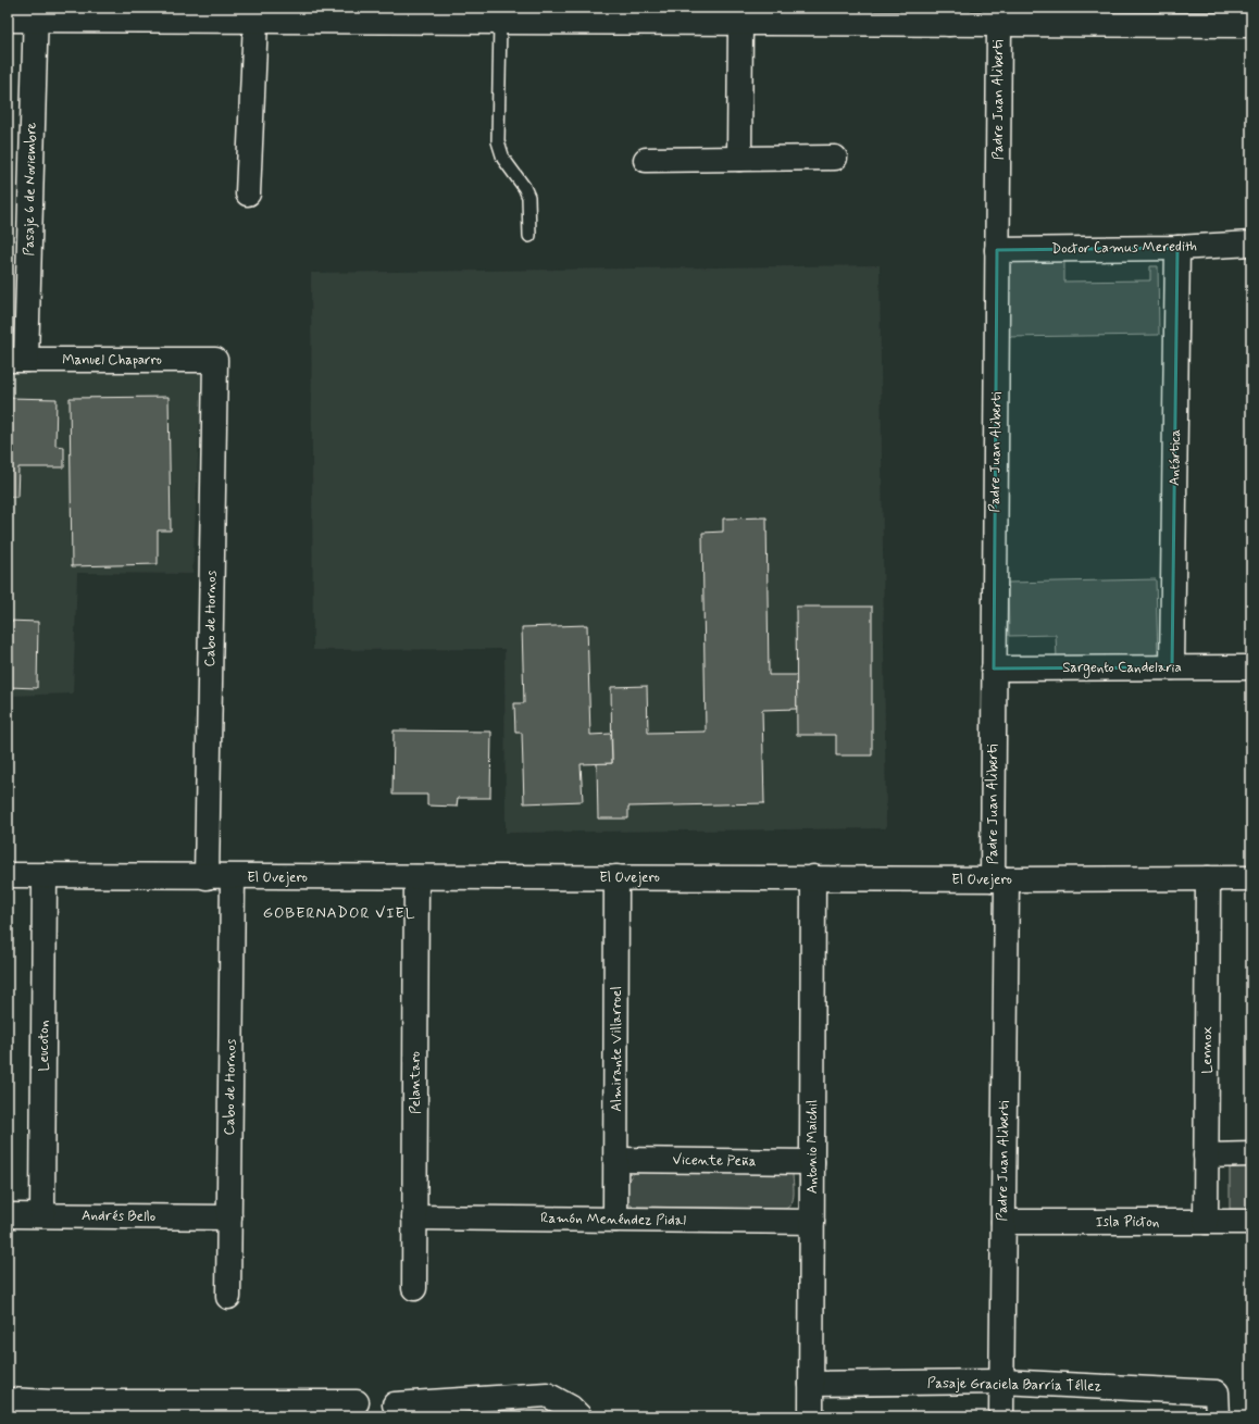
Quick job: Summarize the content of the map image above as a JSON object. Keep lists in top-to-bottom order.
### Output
{
  "streets": {
    "street": [
      "Padre Juan Aliberti",
      "Pasaje 6 de Noviembre",
      "Doctor Camus Meredith",
      "Manuel Chaparro",
      "Antártica",
      "Cabo de Hornos",
      "Sargento Candelaria",
      "El Ovejero",
      "Leucoton",
      "Almirante Villarroel",
      "Lennox",
      "Pelantaro",
      "Antonio Maichil",
      "Vicente Peña",
      "Andrés Bello",
      "Ramón Menéndez Pidal",
      "Isla Picton",
      "Pasaje Graciela Barría Téllez"
    ]
  },
  "crossings": [
    ["Padre Juan Aliberti", "Doctor Camus Meredith"],
    ["Padre Juan Aliberti", "Sargento Candelaria"],
    ["Padre Juan Aliberti", "El Ovejero"],
    ["Padre Juan Aliberti", "Isla Picton"],
    ["Padre Juan Aliberti", "Pasaje Graciela Barría Téllez"],
    ["Pasaje 6 de Noviembre", "Manuel Chaparro"],
    ["Doctor Camus Meredith", "Antártica"],
    ["Manuel Chaparro", "Cabo de Hornos"],
    ["Antártica", "Sargento Candelaria"],
    ["Cabo de Hornos", "El Ovejero"],
    ["Cabo de Hornos", "Andrés Bello"],
    ["El Ovejero", "Leucoton"],
    ["El Ovejero", "Almirante Villarroel"],
    ["El Ovejero", "Lennox"],
    ["El Ovejero", "Pelantaro"],
    ["El Ovejero", "Antonio Maichil"],
    ["Leucoton", "Andrés Bello"],
    ["Almirante Villarroel", "Vicente Peña"],
    ["Almirante Villarroel", "Ramón Menéndez Pidal"],
    ["Lennox", "Isla Picton"],
    ["Pelantaro", "Ramón Menéndez Pidal"],
    ["Antonio Maichil", "Vicente Peña"],
    ["Antonio Maichil", "Ramón Menéndez Pidal"],
    ["Antonio Maichil", "Pasaje Graciela Barría Téllez"]
  ],
  "districts": ["GOBERNADOR VIEL"]
}
